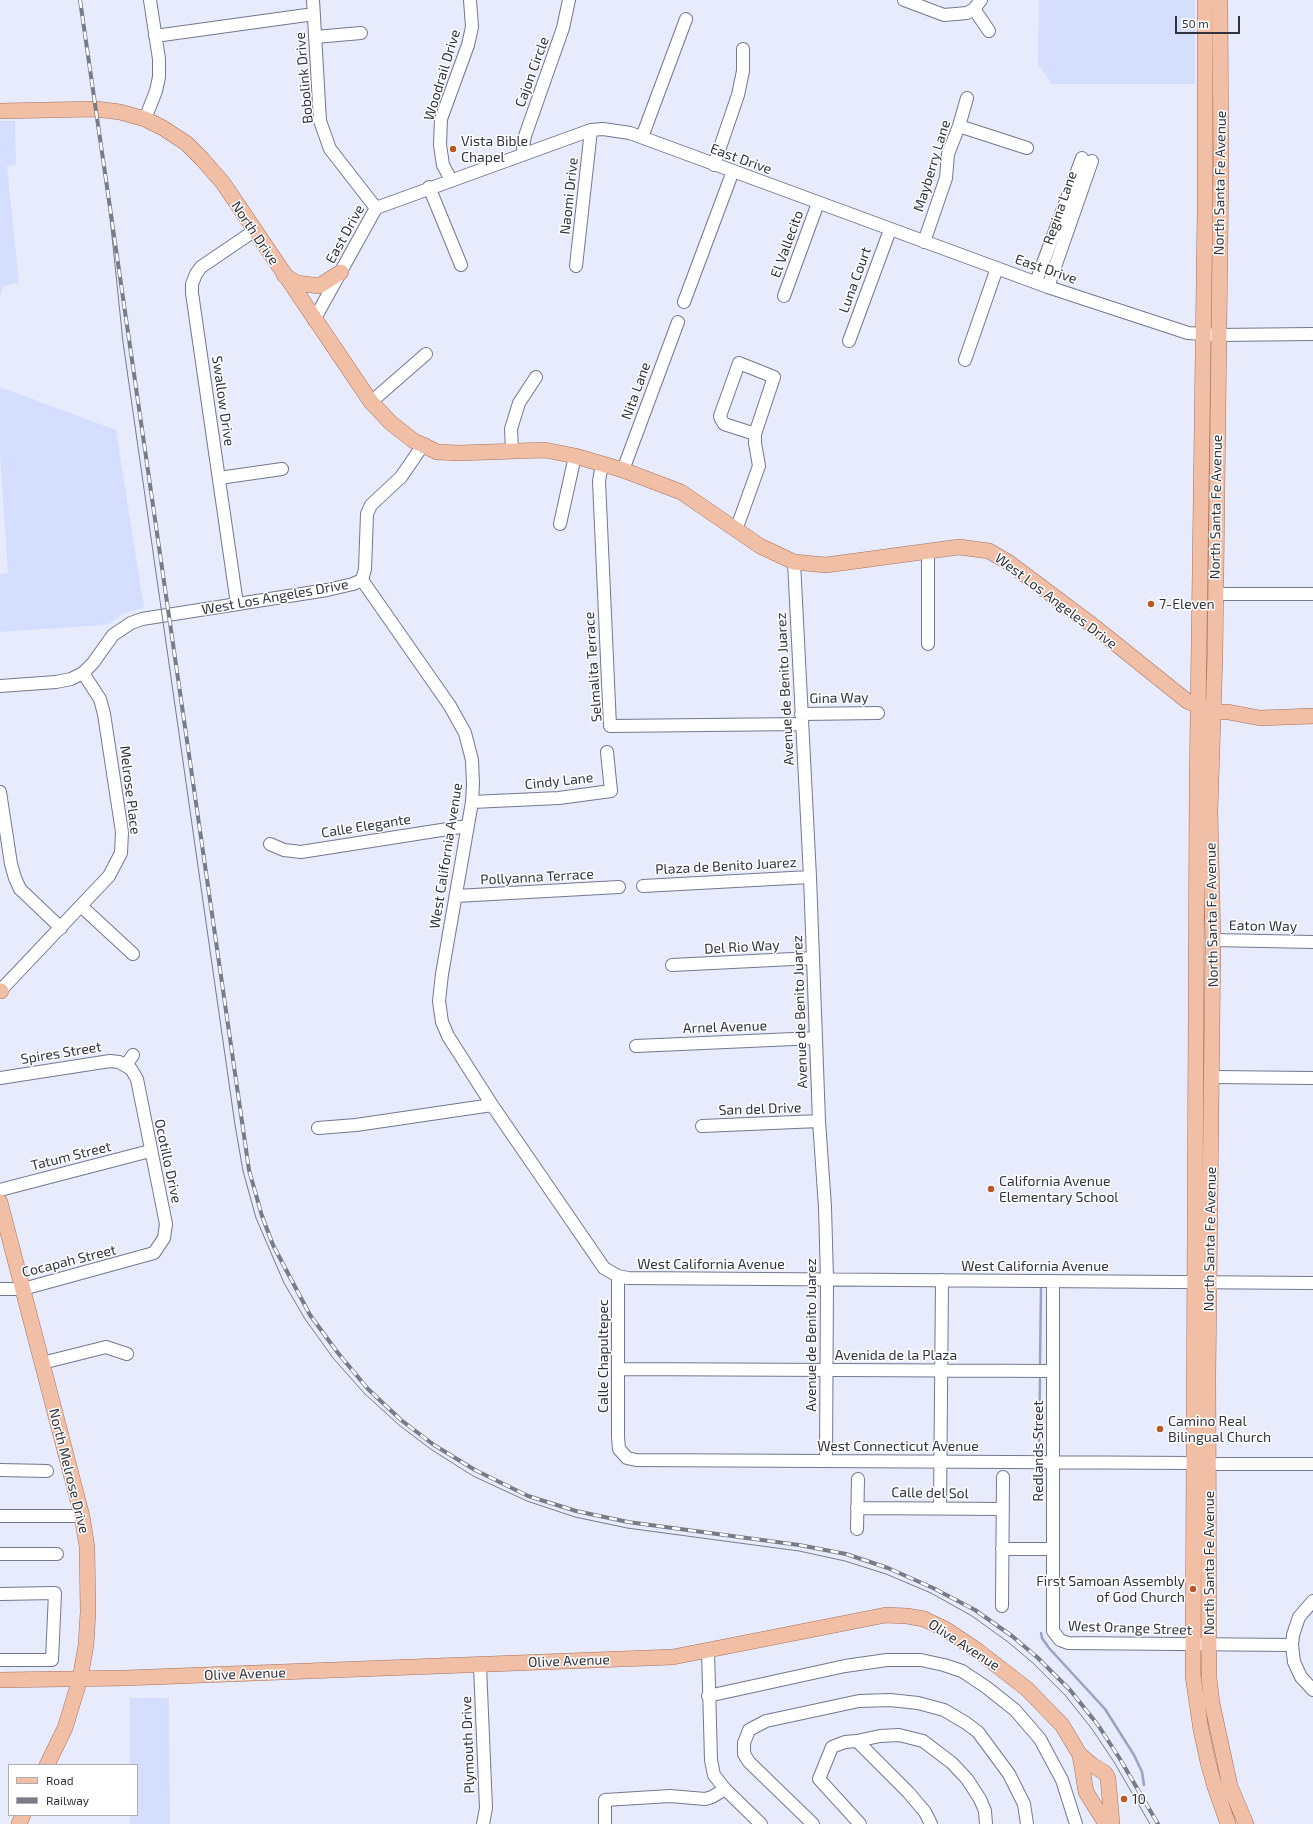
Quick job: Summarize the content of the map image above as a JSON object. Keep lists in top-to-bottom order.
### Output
{
  "streets": {
    "main road": [
      "North Santa Fe Avenue",
      "North Drive",
      "West Los Angeles Drive",
      "North Melrose Drive",
      "Olive Avenue"
    ],
    "street": [
      "Cajon Circle",
      "Woodrail Drive",
      "Bobolink Drive",
      "East Drive",
      "Mayberry Lane",
      "Naomi Drive",
      "Regina Lane",
      "El Vallecito",
      "Luna Court",
      "Nita Lane",
      "Swallow Drive",
      "Selmalita Terrace",
      "Avenue de Benito Juarez",
      "Gina Way",
      "Cindy Lane",
      "Melrose Place",
      "Calle Elegante",
      "West California Avenue",
      "Plaza de Benito Juarez",
      "Pollyanna Terrace",
      "Eaton Way",
      "Del Rio Way",
      "Arnel Avenue",
      "Spires Street",
      "San del Drive",
      "Tatum Street",
      "Ocotillo Drive",
      "Cocapah Street",
      "Avenida de la Plaza",
      "Calle Chapultepec",
      "West Connecticut Avenue",
      "Redlands Street",
      "Calle del Sol",
      "West Orange Street",
      "Plymouth Drive"
    ]
  },
  "crossings": [
    ["Cajon Circle", "East Drive"],
    ["Woodrail Drive", "East Drive"],
    ["Bobolink Drive", "East Drive"],
    ["East Drive", "Mayberry Lane"],
    ["East Drive", "North Santa Fe Avenue"],
    ["East Drive", "Naomi Drive"],
    ["East Drive", "Regina Lane"],
    ["East Drive", "North Drive"],
    ["East Drive", "El Vallecito"],
    ["East Drive", "Luna Court"],
    ["North Santa Fe Avenue", "West Los Angeles Drive"],
    ["North Santa Fe Avenue", "West California Avenue"],
    ["North Santa Fe Avenue", "Eaton Way"],
    ["North Santa Fe Avenue", "West Connecticut Avenue"],
    ["North Santa Fe Avenue", "West Orange Street"],
    ["North Drive", "Swallow Drive"],
    ["North Drive", "West Los Angeles Drive"],
    ["Nita Lane", "West Los Angeles Drive"],
    ["Swallow Drive", "West Los Angeles Drive"],
    ["West Los Angeles Drive", "Selmalita Terrace"],
    ["West Los Angeles Drive", "Avenue de Benito Juarez"],
    ["West Los Angeles Drive", "Melrose Place"],
    ["West Los Angeles Drive", "West California Avenue"],
    ["Selmalita Terrace", "Avenue de Benito Juarez"],
    ["Selmalita Terrace", "Gina Way"],
    ["Avenue de Benito Juarez", "Gina Way"],
    ["Avenue de Benito Juarez", "West California Avenue"],
    ["Avenue de Benito Juarez", "Plaza de Benito Juarez"],
    ["Avenue de Benito Juarez", "Del Rio Way"],
    ["Avenue de Benito Juarez", "Arnel Avenue"],
    ["Avenue de Benito Juarez", "San del Drive"],
    ["Avenue de Benito Juarez", "Avenida de la Plaza"],
    ["Avenue de Benito Juarez", "West Connecticut Avenue"],
    ["Cindy Lane", "West California Avenue"],
    ["Calle Elegante", "West California Avenue"],
    ["West California Avenue", "Pollyanna Terrace"],
    ["West California Avenue", "Calle Chapultepec"],
    ["West California Avenue", "Redlands Street"],
    ["Spires Street", "Ocotillo Drive"],
    ["Tatum Street", "Ocotillo Drive"],
    ["Ocotillo Drive", "Cocapah Street"],
    ["Cocapah Street", "North Melrose Drive"],
    ["Avenida de la Plaza", "Calle Chapultepec"],
    ["Avenida de la Plaza", "Redlands Street"],
    ["Calle Chapultepec", "West Connecticut Avenue"],
    ["West Connecticut Avenue", "Redlands Street"],
    ["Redlands Street", "West Orange Street"],
    ["North Melrose Drive", "Olive Avenue"],
    ["Olive Avenue", "Plymouth Drive"]
  ],
  "places": [
    "Vista Bible Chapel",
    "7-Eleven",
    "California Avenue Elementary School",
    "Camino Real Bilingual Church",
    "First Samoan Assembly of God Church",
    "10"
  ],
  "legend": ["Road", "Railway"],
  "scale_bar": "50 m"
}
